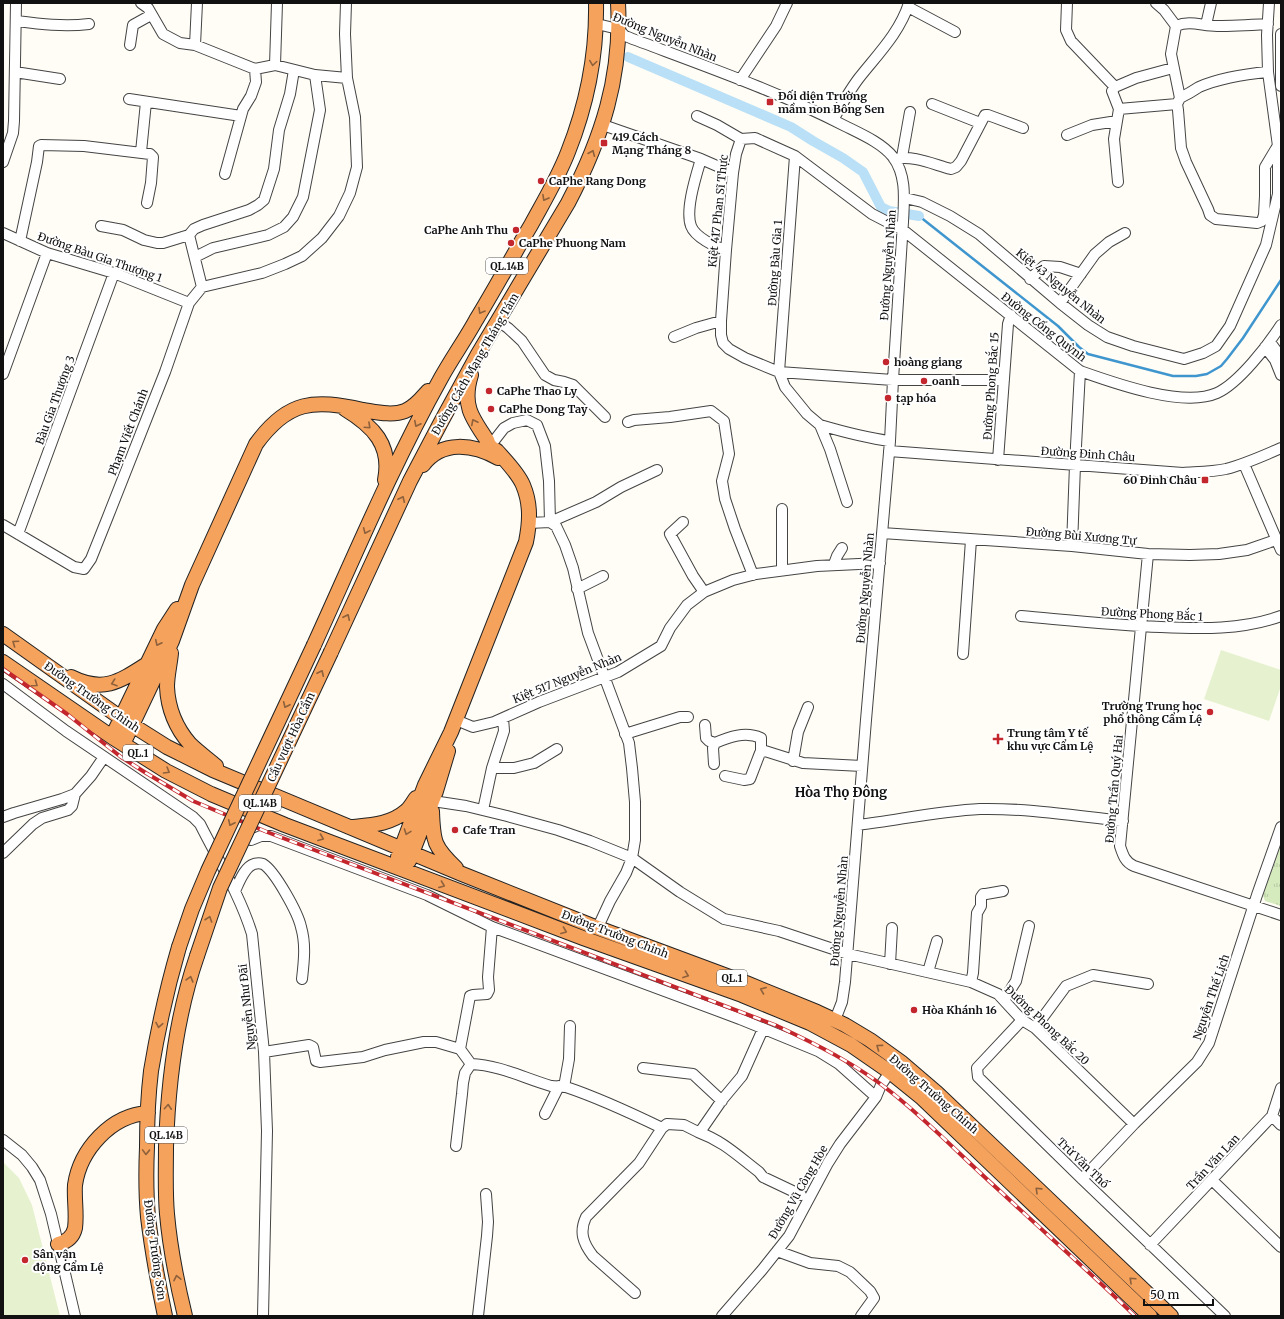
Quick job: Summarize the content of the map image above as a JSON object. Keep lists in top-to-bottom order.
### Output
{
  "streets": {
    "highway": [
      "QL.14B",
      "Đường Cách Mạng Tháng Tám",
      "Đường Trường Chinh",
      "Cầu vượt Hòa Cầm",
      "QL.1",
      "Đường Trường Sơn"
    ],
    "street": [
      "Đường Nguyễn Nhàn",
      "Kiệt 417 Phan Sĩ Thực",
      "Đường Bàu Gia Thượng 1",
      "Đường Bàu Gia 1",
      "Kiệt 43 Nguyễn Nhàn",
      "Đường Cống Quỳnh",
      "Đường Phong Bắc 15",
      "Bàu Gia Thượng 3",
      "Phạm Viết Chánh",
      "Đường Đinh Châu",
      "Đường Bùi Xương Tự",
      "Đường Phong Bắc 1",
      "Kiệt 517 Nguyễn Nhàn",
      "Đường Trần Quý Hai",
      "Nguyễn Thế Lịch",
      "Nguyễn Như Đãi",
      "Đường Phong Bắc 20",
      "Trần Văn Lan",
      "Trừ Văn Thố",
      "Đường Vũ Công Hòe"
    ]
  },
  "crossings": [
    ["Đường Nguyễn Nhàn", "Kiệt 417 Phan Sĩ Thực"],
    ["Đường Nguyễn Nhàn", "Kiệt 43 Nguyễn Nhàn"],
    ["Đường Nguyễn Nhàn", "Đường Cống Quỳnh"],
    ["Đường Nguyễn Nhàn", "Đường Cách Mạng Tháng Tám"],
    ["Đường Nguyễn Nhàn", "Đường Đinh Châu"],
    ["Đường Nguyễn Nhàn", "Đường Bùi Xương Tự"],
    ["Đường Nguyễn Nhàn", "Kiệt 517 Nguyễn Nhàn"],
    ["Đường Nguyễn Nhàn", "Đường Trường Chinh"],
    ["Đường Nguyễn Nhàn", "Đường Phong Bắc 20"],
    ["Kiệt 417 Phan Sĩ Thực", "Đường Bàu Gia 1"],
    ["Kiệt 417 Phan Sĩ Thực", "Đường Phong Bắc 15"],
    ["Đường Bàu Gia Thượng 1", "Bàu Gia Thượng 3"],
    ["Đường Bàu Gia Thượng 1", "Phạm Viết Chánh"],
    ["Đường Bàu Gia 1", "Đường Cống Quỳnh"],
    ["Đường Cống Quỳnh", "Đường Phong Bắc 15"],
    ["Đường Cách Mạng Tháng Tám", "Cầu vượt Hòa Cầm"],
    ["Đường Phong Bắc 15", "Đường Đinh Châu"],
    ["Bàu Gia Thượng 3", "Phạm Viết Chánh"],
    ["Đường Bùi Xương Tự", "Đường Trần Quý Hai"],
    ["Đường Phong Bắc 1", "Đường Trần Quý Hai"],
    ["Đường Trường Chinh", "Đường Vũ Công Hòe"],
    ["Cầu vượt Hòa Cầm", "Đường Trường Sơn"],
    ["Đường Trần Quý Hai", "Nguyễn Thế Lịch"],
    ["Nguyễn Thế Lịch", "Đường Phong Bắc 20"],
    ["Nguyễn Thế Lịch", "Trừ Văn Thố"],
    ["Đường Phong Bắc 20", "Trừ Văn Thố"],
    ["Trần Văn Lan", "Trừ Văn Thố"]
  ],
  "districts": ["Hòa Thọ Đông"],
  "places": {
    "transit": ["Đối diện Trường mầm non Bông Sen", "419 Cách Mạng Tháng 8", "60 Đinh Châu"],
    "other": [
      "CaPhe Rang Dong",
      "CaPhe Anh Thu",
      "CaPhe Phuong Nam",
      "hoàng giang",
      "oanh",
      "CaPhe Thao Ly",
      "tạp hóa",
      "CaPhe Dong Tay",
      "Trường Trung học phổ thông Cẩm Lệ",
      "Cafe Tran",
      "Hòa Khánh 16",
      "Sân vận động Cẩm Lệ"
    ],
    "health": ["Trung tâm Y tế khu vực Cẩm Lệ"]
  },
  "scale_bar": "50 m"
}
